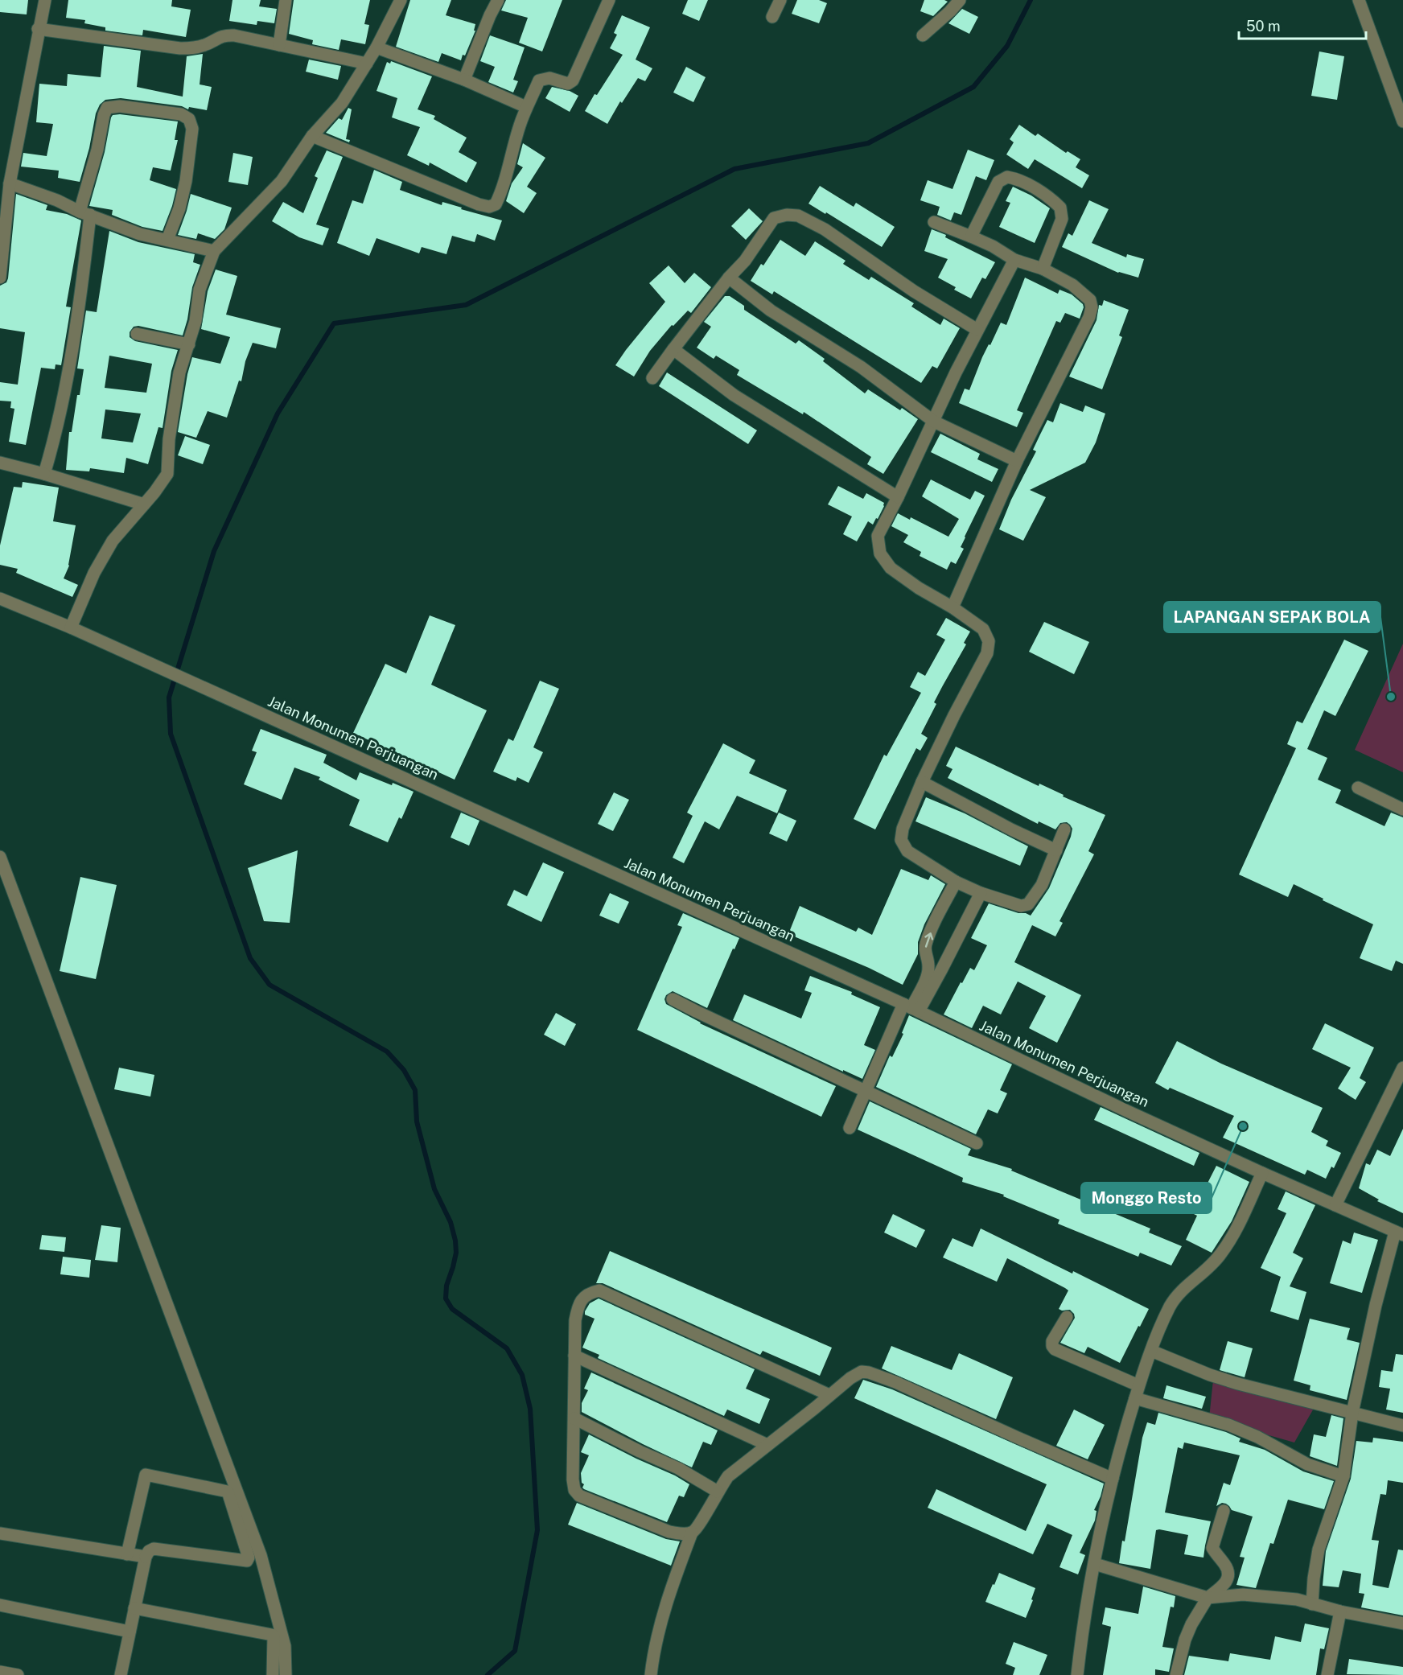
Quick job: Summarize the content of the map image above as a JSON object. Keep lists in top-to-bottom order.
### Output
{
  "streets": {
    "street": ["Jalan Monumen Perjuangan"]
  },
  "places": ["LAPANGAN SEPAK BOLA", "Monggo Resto"],
  "scale_bar": "50 m"
}
